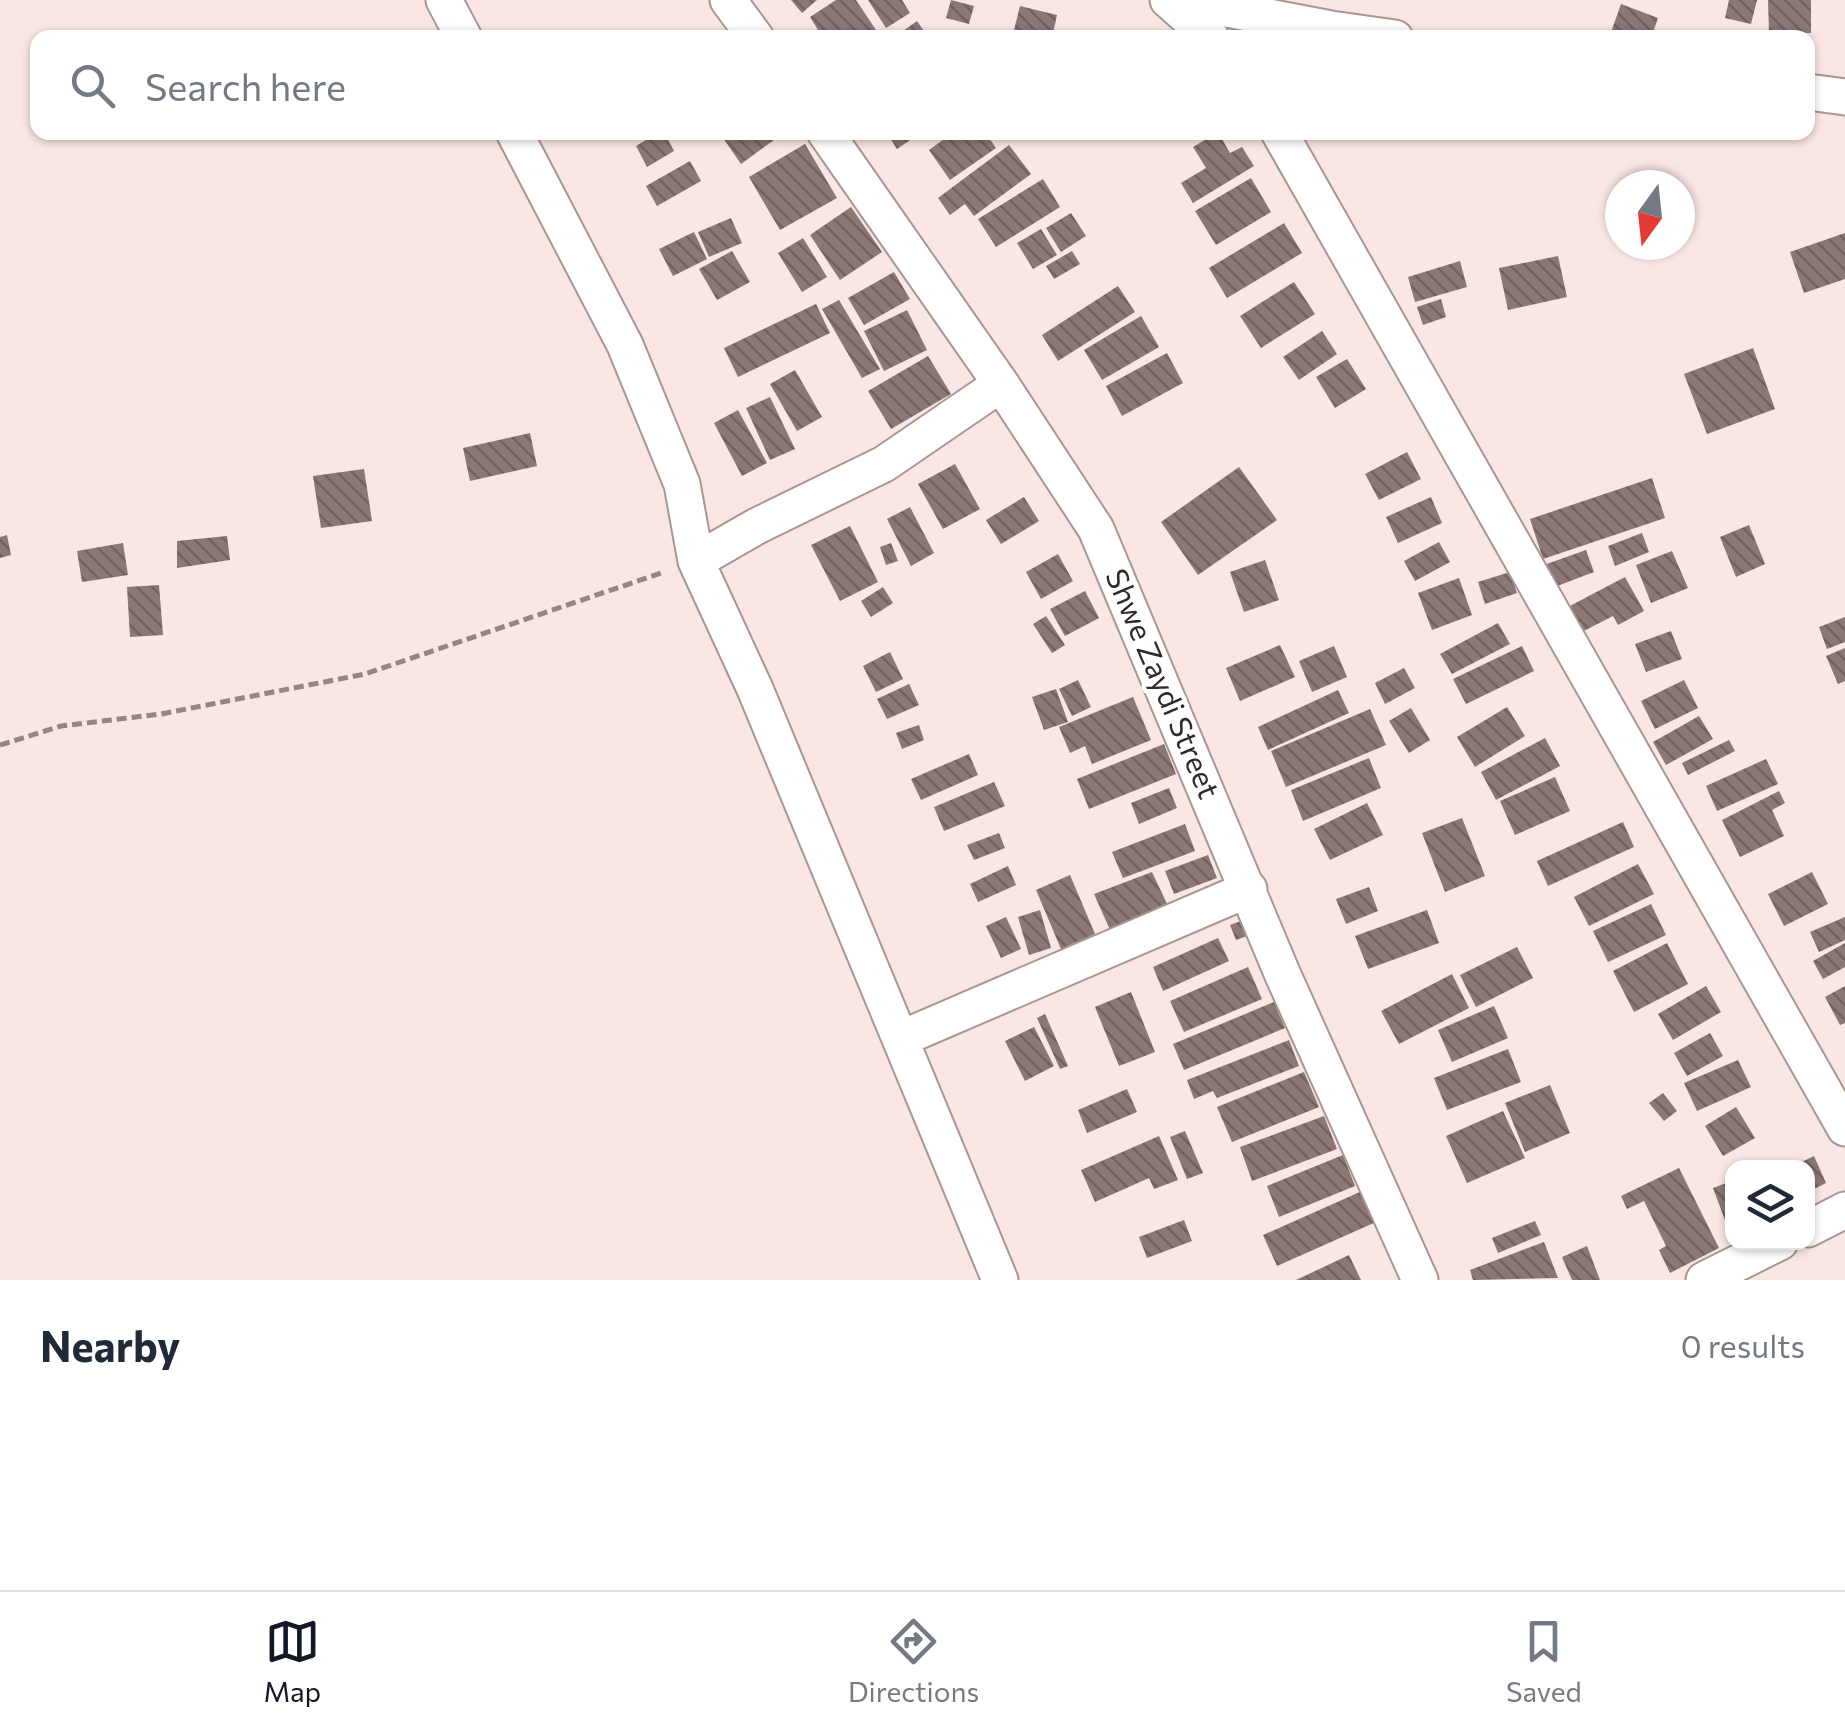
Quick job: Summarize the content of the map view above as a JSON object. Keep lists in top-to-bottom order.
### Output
{
  "streets": {
    "street": ["Shwe Zaydi Street"]
  },
  "north": "bottom",
  "page": {
    "search": "Search here",
    "heading": ["Nearby", "0 results"],
    "nav": ["Map", "Directions", "Saved"]
  }
}
